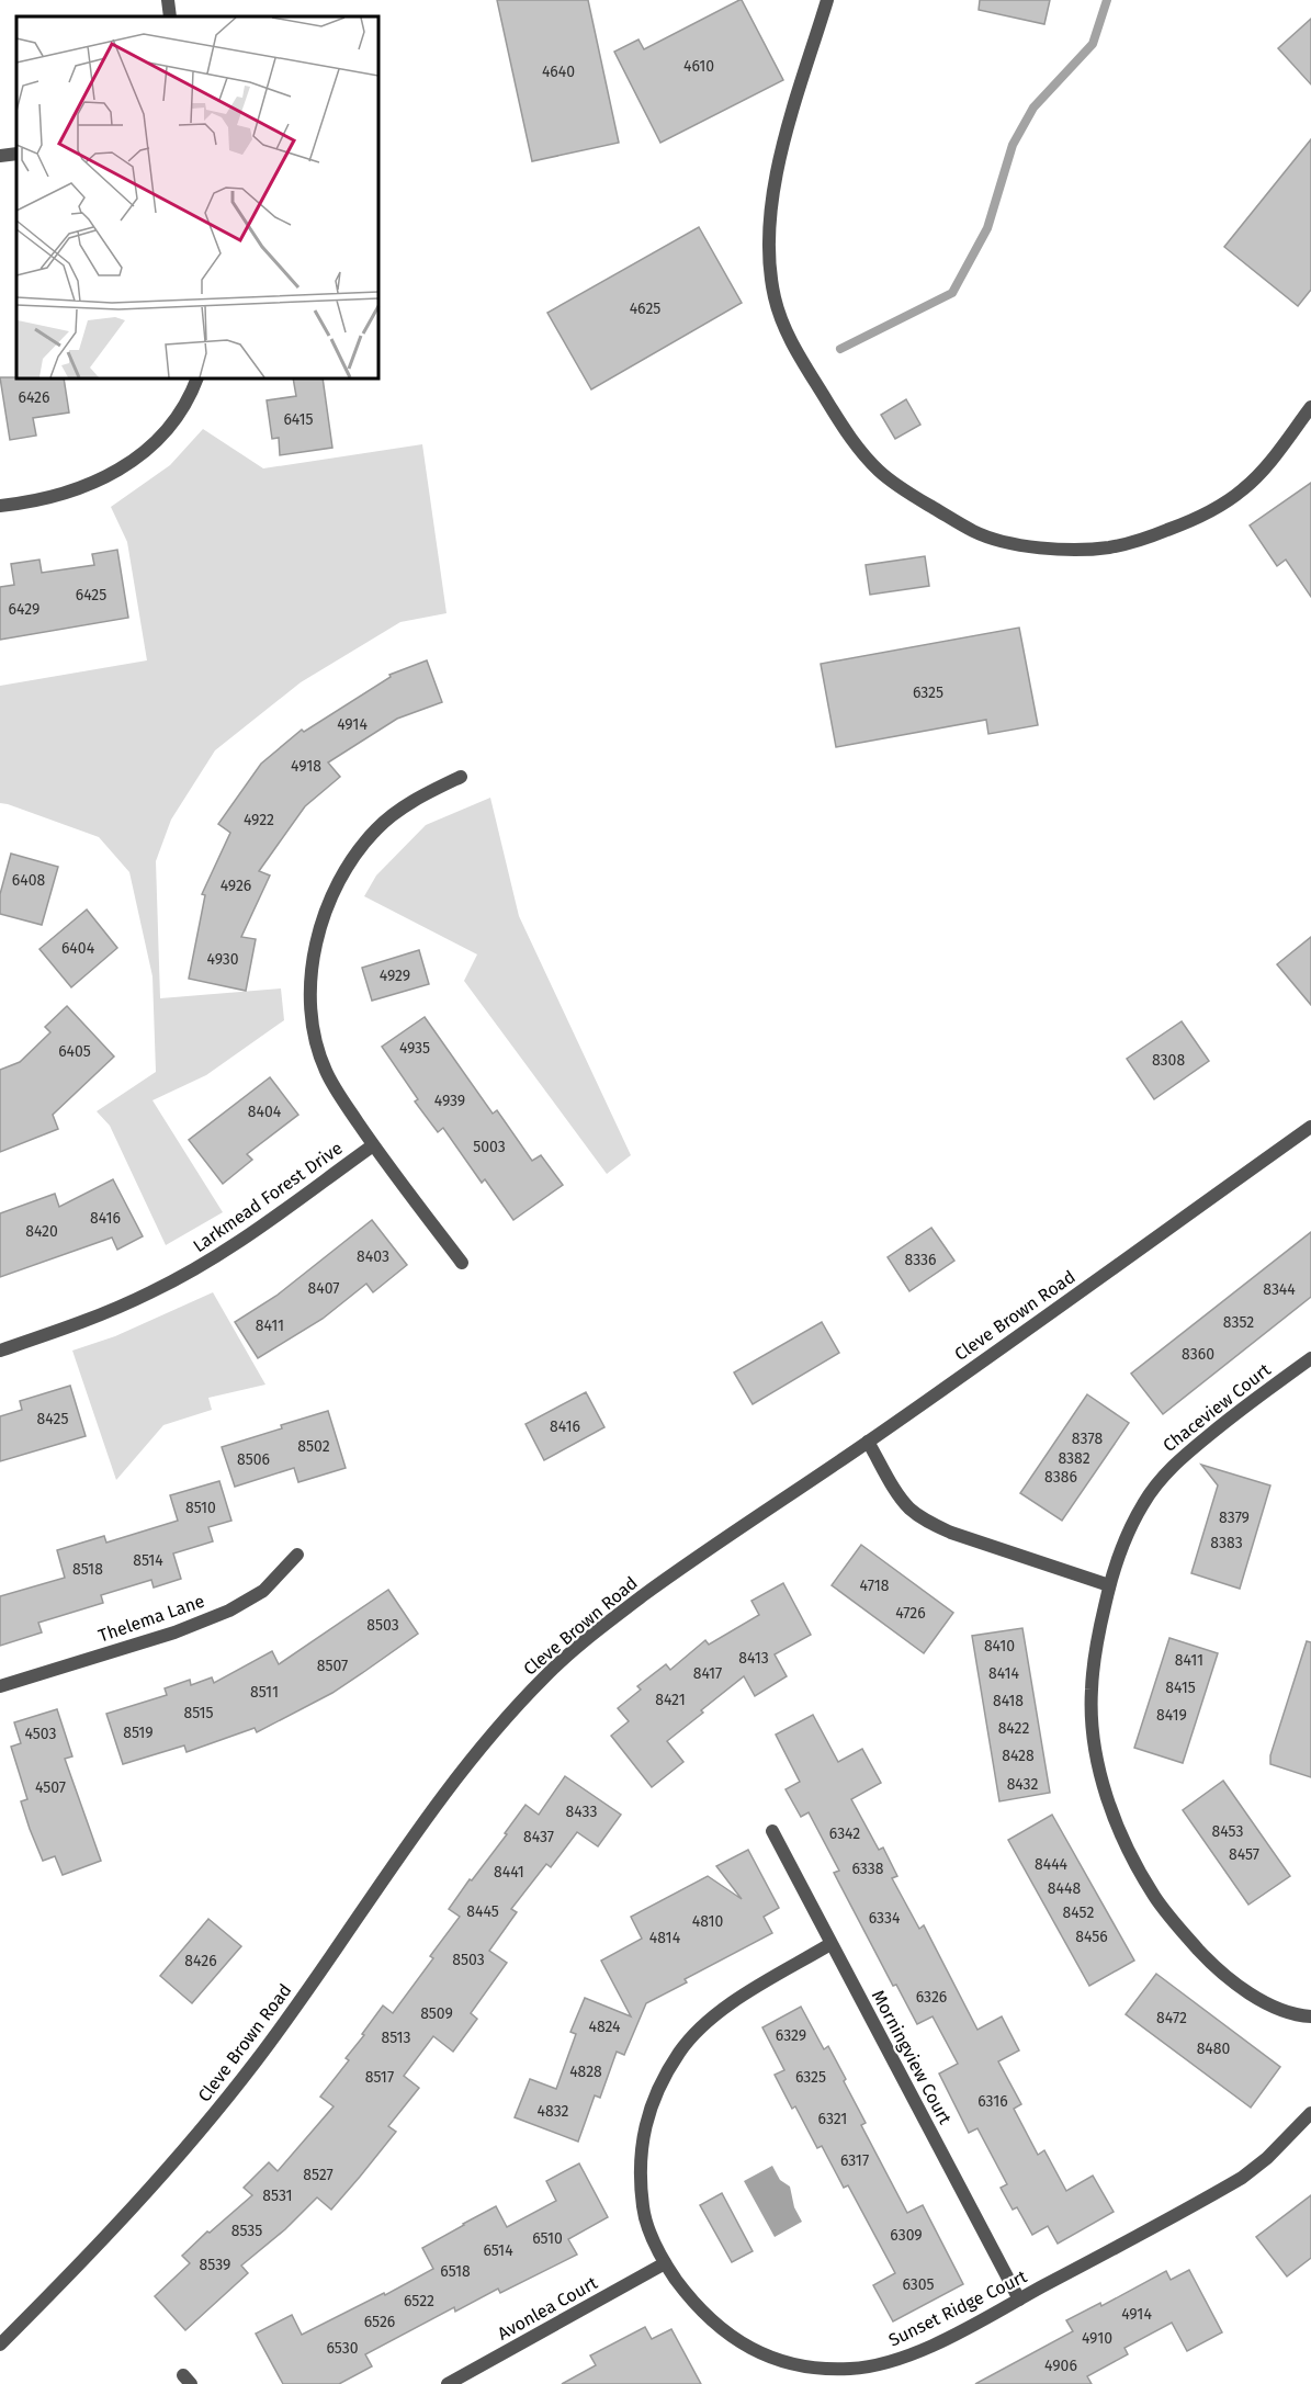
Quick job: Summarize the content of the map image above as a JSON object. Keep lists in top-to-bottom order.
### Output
{
  "streets": {
    "street": [
      "Larkmead Forest Drive",
      "Cleve Brown Road",
      "Chaceview Court",
      "Thelema Lane",
      "Morningview Court",
      "Avonlea Court",
      "Sunset Ridge Court"
    ]
  },
  "crossings": [
    ["Morningview Court", "Sunset Ridge Court"],
    ["Avonlea Court", "Sunset Ridge Court"]
  ],
  "house_numbers": [
    "4610",
    "4640",
    "4625",
    "6426",
    "6415",
    "6425",
    "6429",
    "6325",
    "4914",
    "4918",
    "4922",
    "6408",
    "4926",
    "6404",
    "4930",
    "4929",
    "4935",
    "6405",
    "8308",
    "4939",
    "8404",
    "5003",
    "8416",
    "8420",
    "8403",
    "8336",
    "8407",
    "8344",
    "8352",
    "8411",
    "8360",
    "8425",
    "8416",
    "8378",
    "8502",
    "8382",
    "8506",
    "8386",
    "8510",
    "8379",
    "8383",
    "8514",
    "8518",
    "4718",
    "4726",
    "8503",
    "8410",
    "8413",
    "8411",
    "8507",
    "8417",
    "8414",
    "8415",
    "8511",
    "8421",
    "8418",
    "8515",
    "8419",
    "8422",
    "8519",
    "4503",
    "8428",
    "8432",
    "4507",
    "8433",
    "8453",
    "6342",
    "8437",
    "8457",
    "8444",
    "6338",
    "8441",
    "8448",
    "8445",
    "8452",
    "6334",
    "4810",
    "8456",
    "4814",
    "8503",
    "8426",
    "6326",
    "8509",
    "8472",
    "4824",
    "6329",
    "8513",
    "8480",
    "4828",
    "8517",
    "6325",
    "6316",
    "4832",
    "6321",
    "6317",
    "8527",
    "8531",
    "8535",
    "6309",
    "6510",
    "6514",
    "8539",
    "6518",
    "6305",
    "6522",
    "4914",
    "6526",
    "4910",
    "6530",
    "4906"
  ]
}
